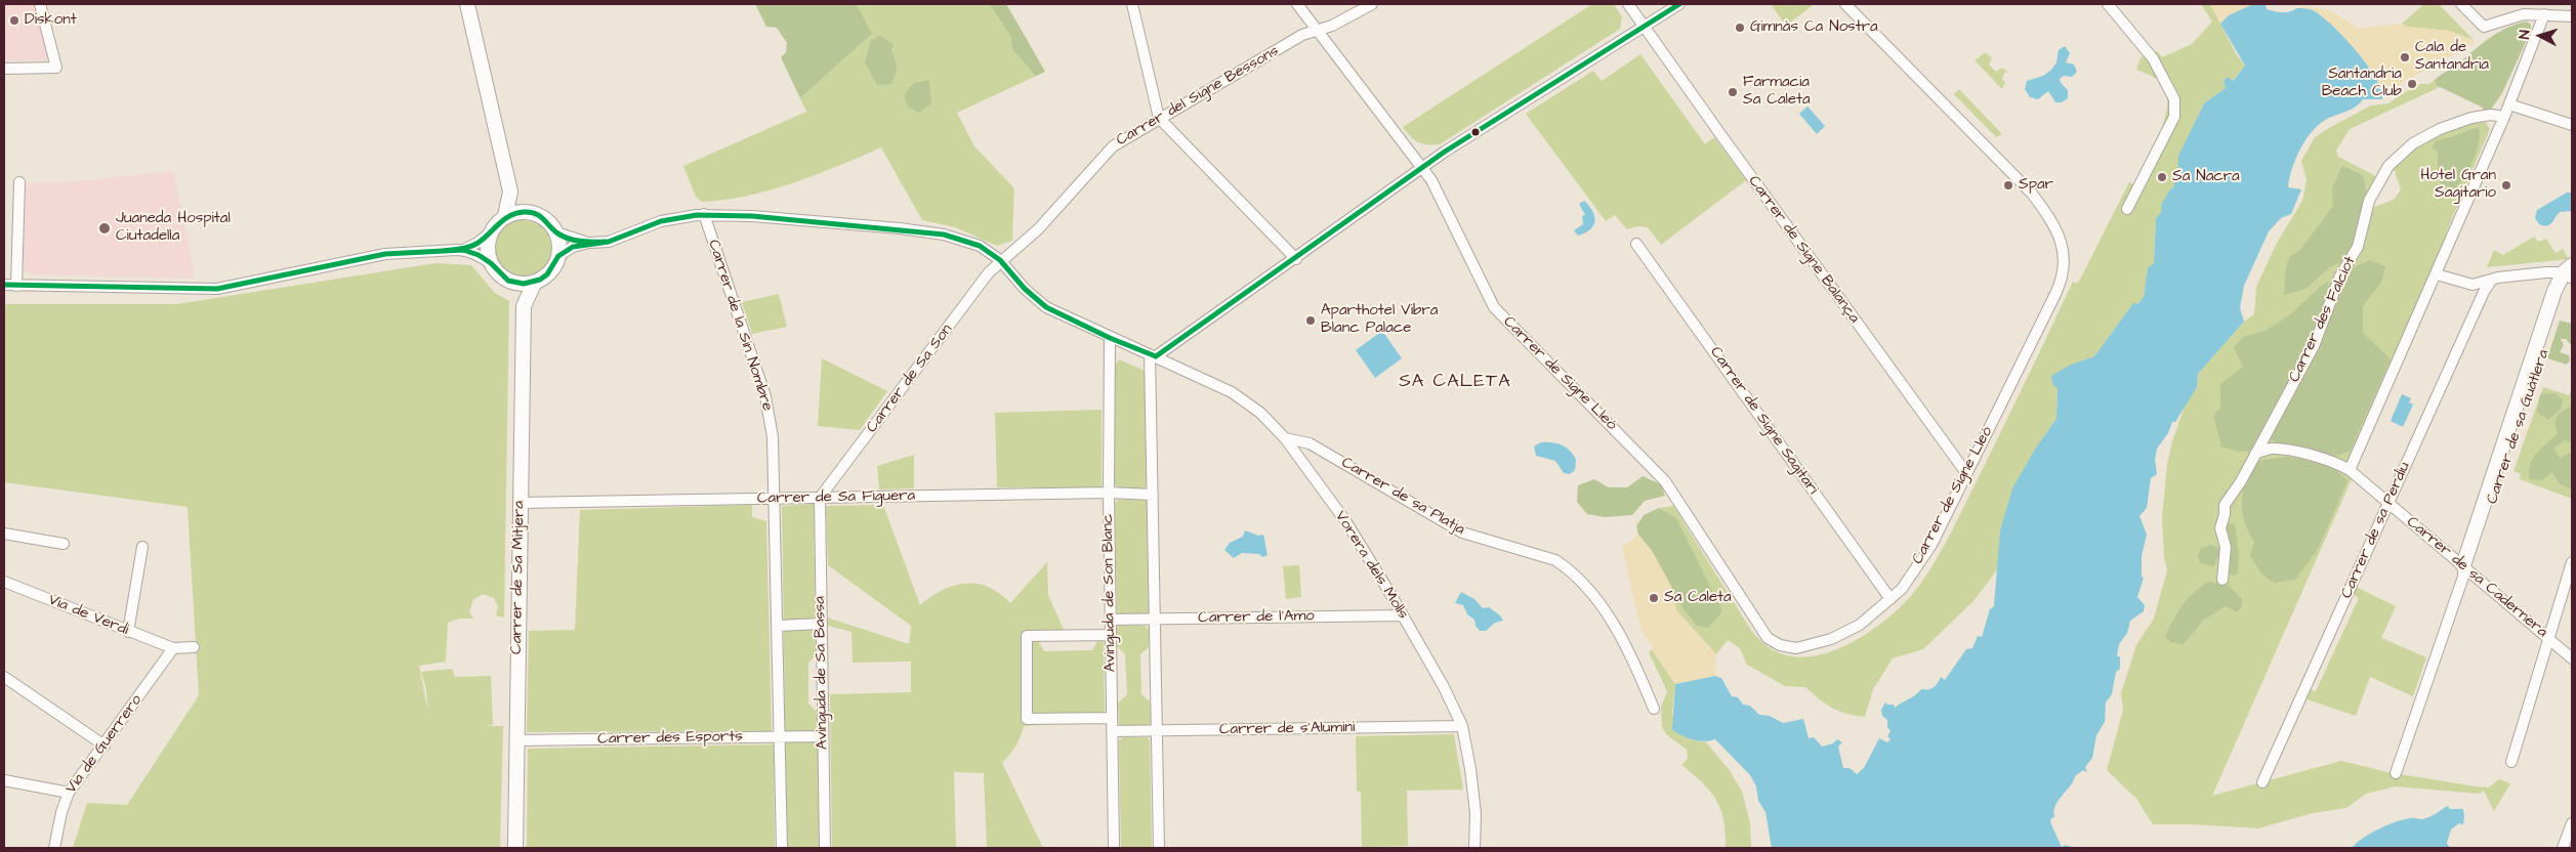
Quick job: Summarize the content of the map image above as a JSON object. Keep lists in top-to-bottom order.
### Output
{
  "streets": {
    "street": [
      "Carrer del Signe Bessons",
      "Carrer de Signe Balança",
      "Carrer des Falciot",
      "Carrer de la Sin Nombre",
      "Carrer de Signe Lleó",
      "Carrer de Sa Son",
      "Carrer de Signe Sagitari",
      "Carrer de sa Guàtlera",
      "Carrer de sa Platja",
      "Carrer de Sa Figuera",
      "Carrer de sa Perdiu",
      "Vorera dels Molls",
      "Carrer de Sa Mitjera",
      "Carrer de sa Cadernera",
      "Avinguda de Son Blanc",
      "Via de Verdi",
      "Carrer de l'Amo",
      "Avinguda de Sa Bassa",
      "Carrer de s'Alumini",
      "Carrer des Esports",
      "Via de Guerrero"
    ]
  },
  "crossings": [
    ["Carrer del Signe Bessons", "Carrer de Signe Lleó"],
    ["Carrer del Signe Bessons", "Carrer de Sa Son"],
    ["Carrer del Signe Bessons", "Vorera dels Molls"],
    ["Carrer de Signe Balança", "Carrer de Signe Lleó"],
    ["Carrer de la Sin Nombre", "Carrer de Sa Figuera"],
    ["Carrer de la Sin Nombre", "Vorera dels Molls"],
    ["Carrer de Signe Lleó", "Carrer de Signe Sagitari"],
    ["Carrer de Sa Son", "Carrer de Sa Figuera"],
    ["Carrer de Sa Son", "Vorera dels Molls"],
    ["Carrer de Sa Son", "Avinguda de Sa Bassa"],
    ["Carrer de sa Guàtlera", "Carrer de sa Cadernera"],
    ["Carrer de sa Platja", "Vorera dels Molls"],
    ["Carrer de Sa Figuera", "Carrer de Sa Mitjera"],
    ["Carrer de Sa Figuera", "Avinguda de Son Blanc"],
    ["Carrer de Sa Figuera", "Avinguda de Sa Bassa"],
    ["Carrer de sa Perdiu", "Carrer de sa Cadernera"],
    ["Vorera dels Molls", "Avinguda de Son Blanc"],
    ["Vorera dels Molls", "Carrer de l'Amo"],
    ["Vorera dels Molls", "Carrer de s'Alumini"],
    ["Carrer de Sa Mitjera", "Carrer des Esports"],
    ["Avinguda de Son Blanc", "Carrer de l'Amo"],
    ["Avinguda de Son Blanc", "Carrer de s'Alumini"],
    ["Via de Verdi", "Via de Guerrero"],
    ["Avinguda de Sa Bassa", "Carrer des Esports"]
  ],
  "districts": ["SA CALETA"],
  "places": [
    "Diskont",
    "Gimnàs Ca Nostra",
    "Cala de Santandria",
    "Santandria Beach Club",
    "Farmacia Sa Caleta",
    "Sa Nacra",
    "Spar",
    "Hotel Gran Sagitario",
    "Juaneda Hospital Ciutadella",
    "Aparthotel Vibra Blanc Palace",
    "Sa Caleta"
  ],
  "north": "left"
}
